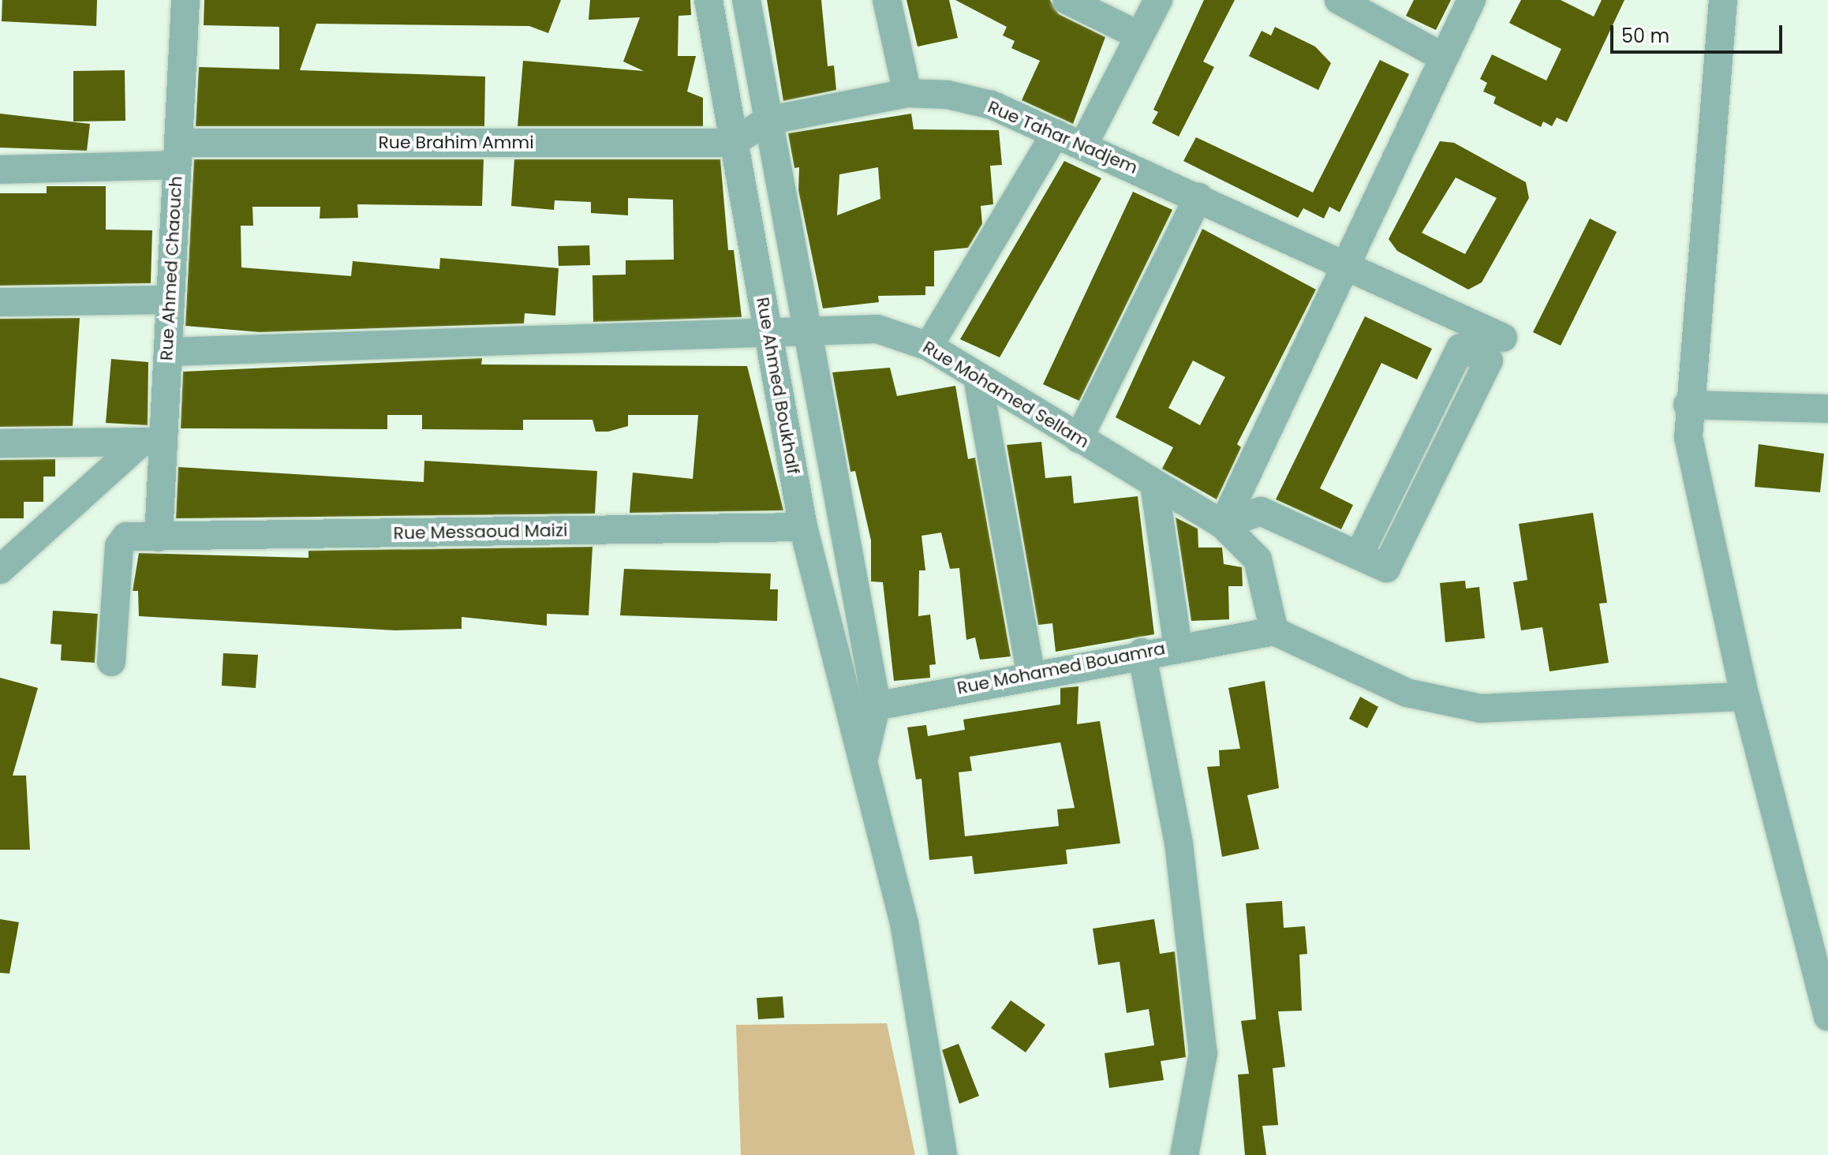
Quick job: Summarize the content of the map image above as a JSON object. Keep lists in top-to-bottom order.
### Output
{
  "streets": {
    "street": [
      "Rue Tahar Nadjem",
      "Rue Brahim Ammi",
      "Rue Ahmed Chaouch",
      "Rue Ahmed Boukhalf",
      "Rue Mohamed Sellam",
      "Rue Messaoud Maizi",
      "Rue Mohamed Bouamra"
    ]
  },
  "crossings": [
    ["Rue Tahar Nadjem", "Rue Brahim Ammi"],
    ["Rue Tahar Nadjem", "Rue Ahmed Boukhalf"],
    ["Rue Brahim Ammi", "Rue Ahmed Chaouch"],
    ["Rue Brahim Ammi", "Rue Ahmed Boukhalf"],
    ["Rue Ahmed Chaouch", "Rue Mohamed Sellam"],
    ["Rue Ahmed Chaouch", "Rue Messaoud Maizi"],
    ["Rue Ahmed Boukhalf", "Rue Mohamed Sellam"],
    ["Rue Ahmed Boukhalf", "Rue Messaoud Maizi"],
    ["Rue Ahmed Boukhalf", "Rue Mohamed Bouamra"],
    ["Rue Mohamed Sellam", "Rue Mohamed Bouamra"]
  ],
  "scale_bar": "50 m"
}
